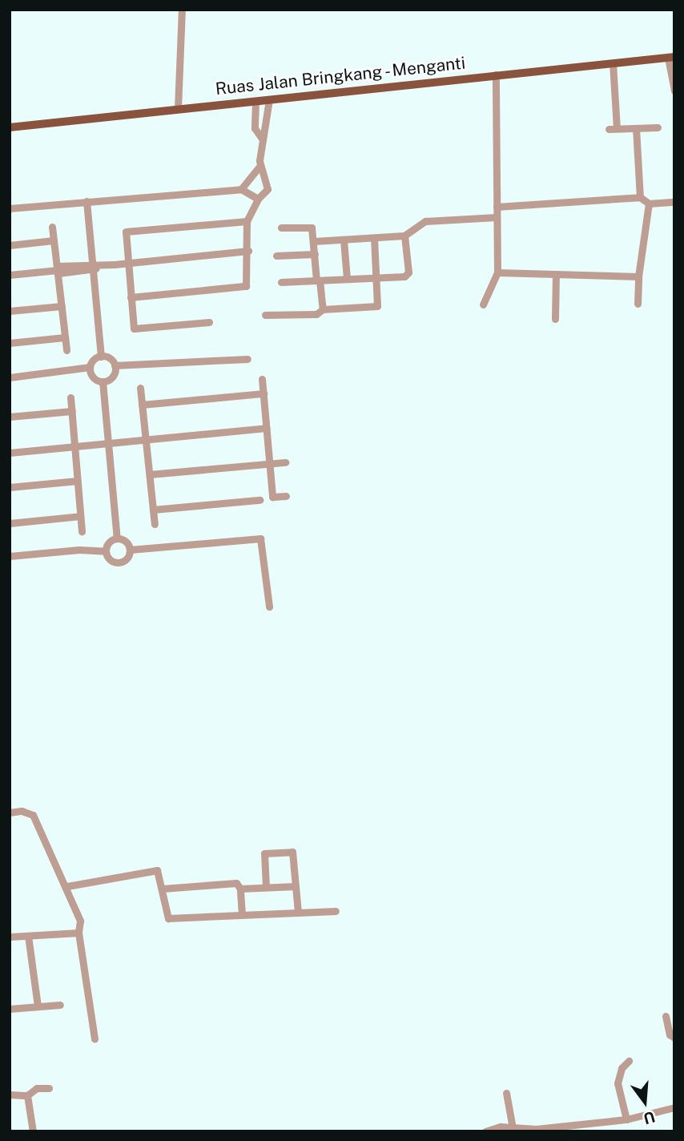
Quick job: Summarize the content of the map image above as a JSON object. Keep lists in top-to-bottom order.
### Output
{
  "streets": {
    "main road": ["Ruas Jalan Bringkang - Menganti"]
  },
  "north": "bottom"
}
